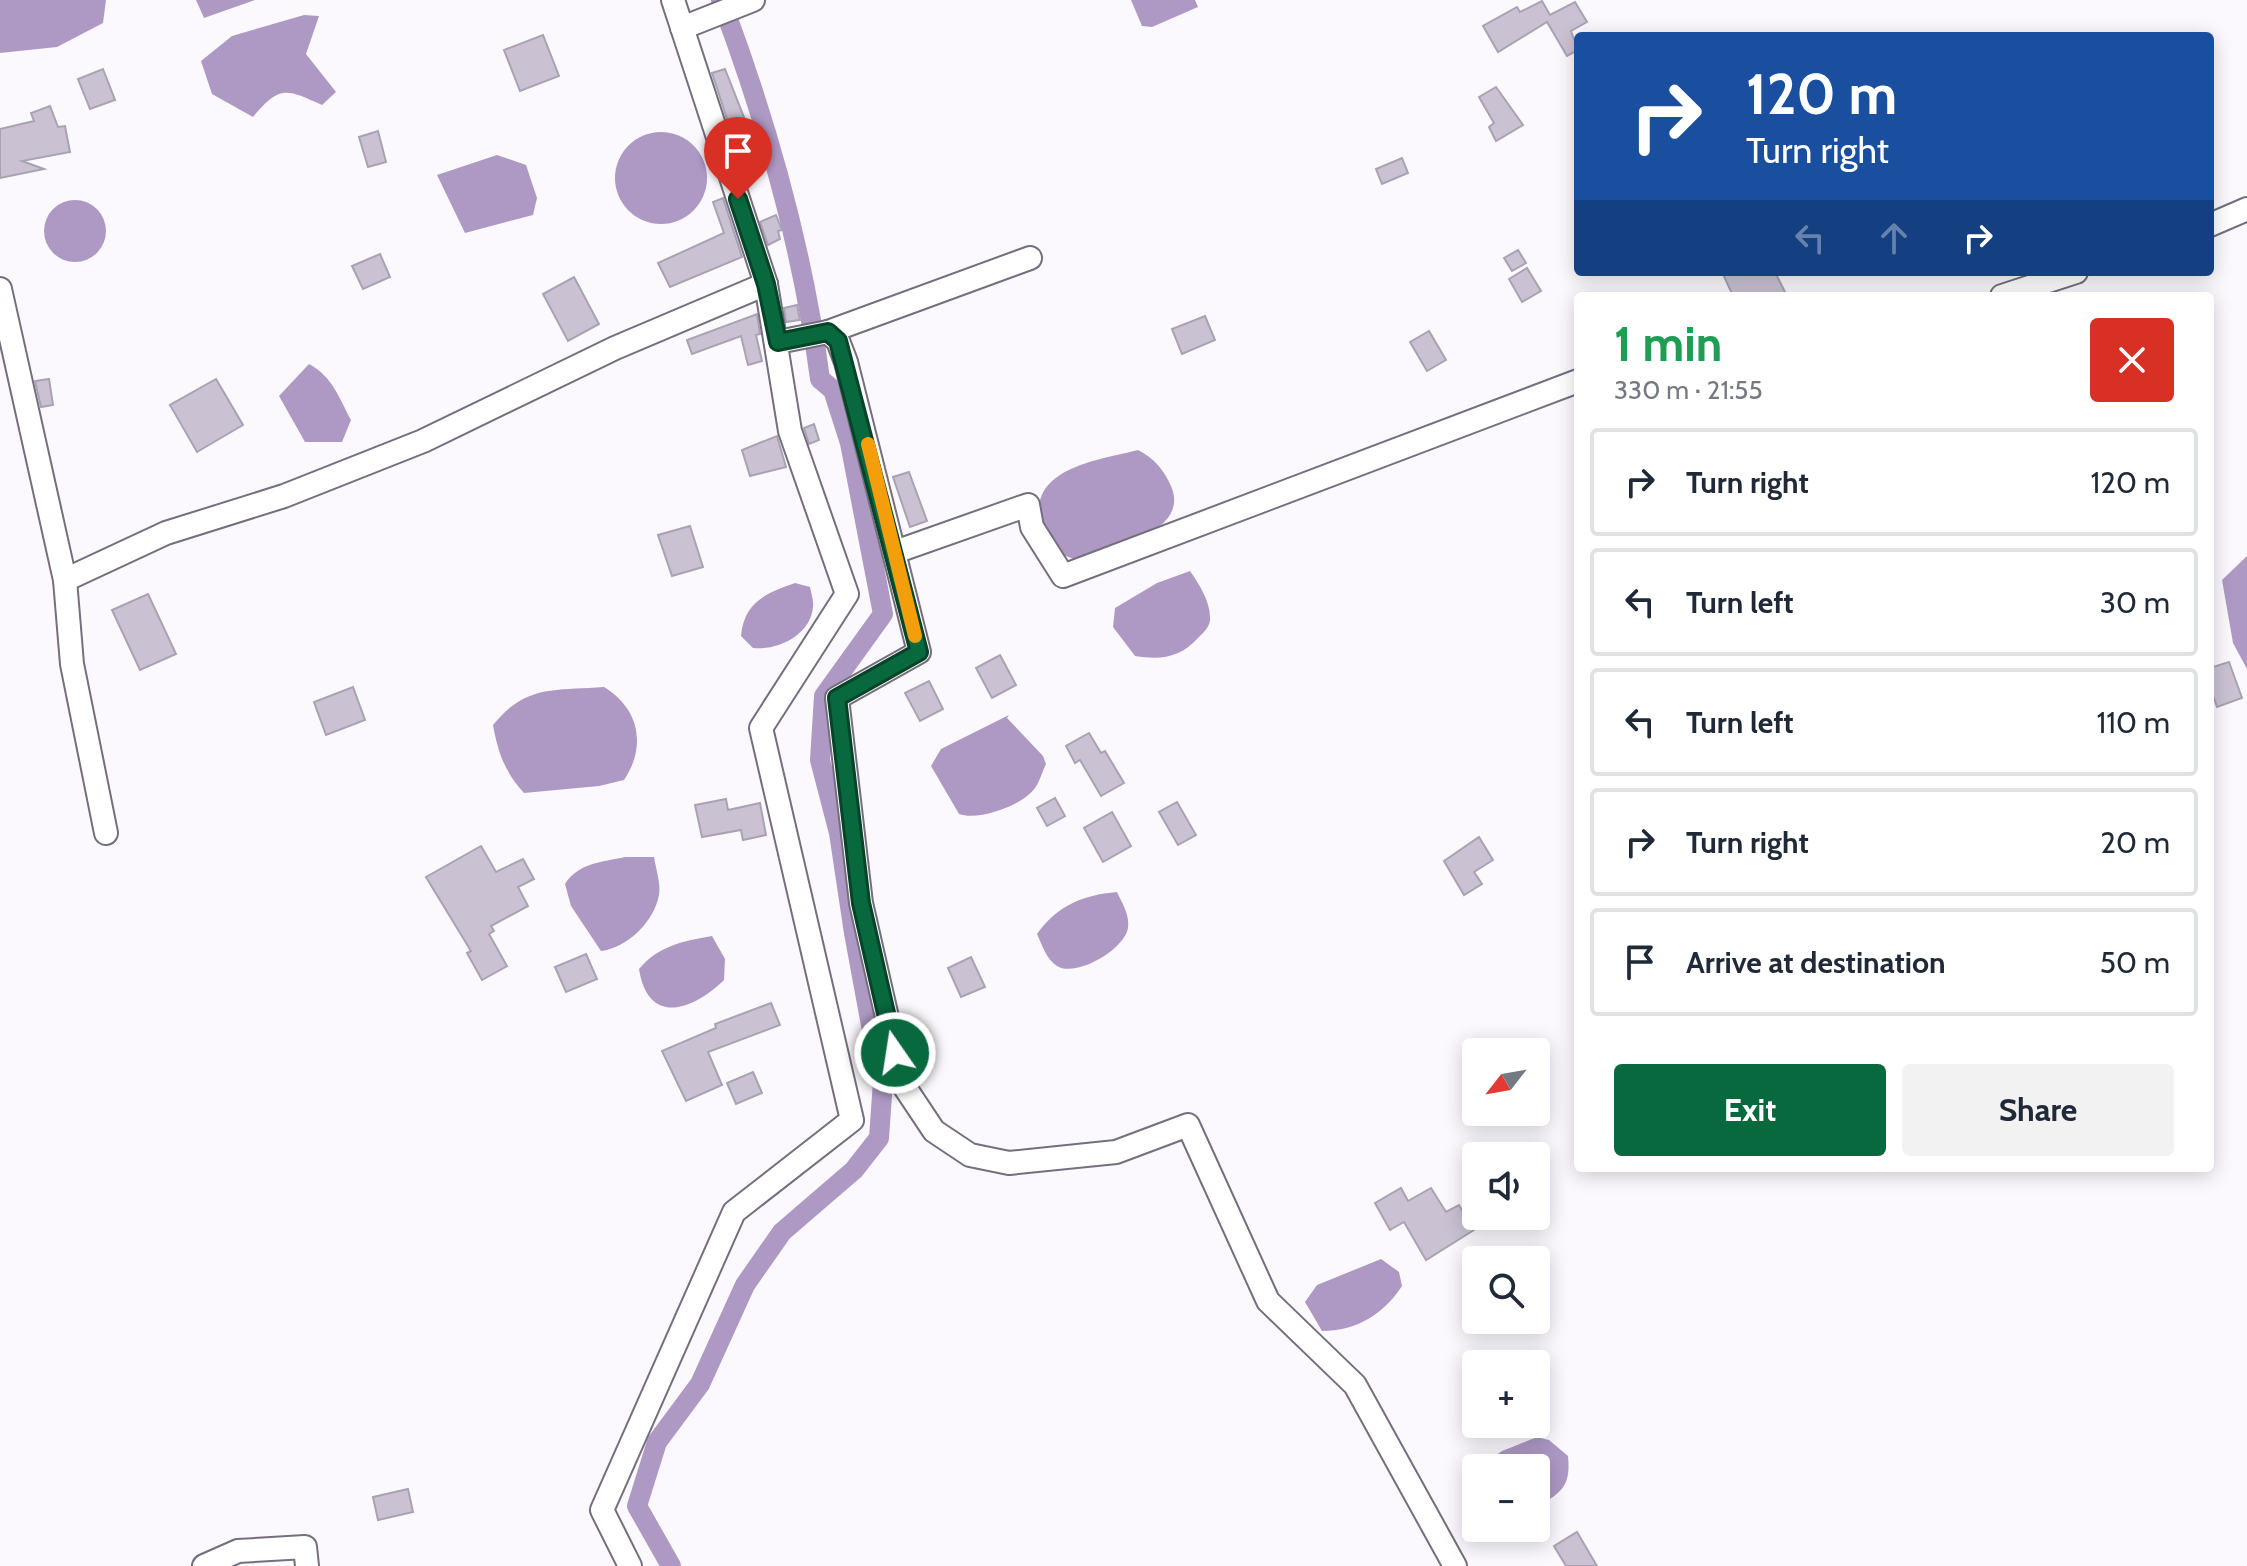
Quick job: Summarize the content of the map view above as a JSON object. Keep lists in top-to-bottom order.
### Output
{
  "north": "bottom left",
  "page": {
    "turn": ["120 m", "Turn right"],
    "heading": ["1 min", "330 m · 21:55"],
    "list": [
      {
        "name": "Turn right",
        "value": "120 m"
      },
      {
        "name": "Turn left",
        "value": "30 m"
      },
      {
        "name": "Turn left",
        "value": "110 m"
      },
      {
        "name": "Turn right",
        "value": "20 m"
      },
      {
        "name": "Arrive at destination",
        "value": "50 m"
      }
    ],
    "map_buttons": ["+", "−"],
    "buttons": ["Exit", "Share"]
  }
}
